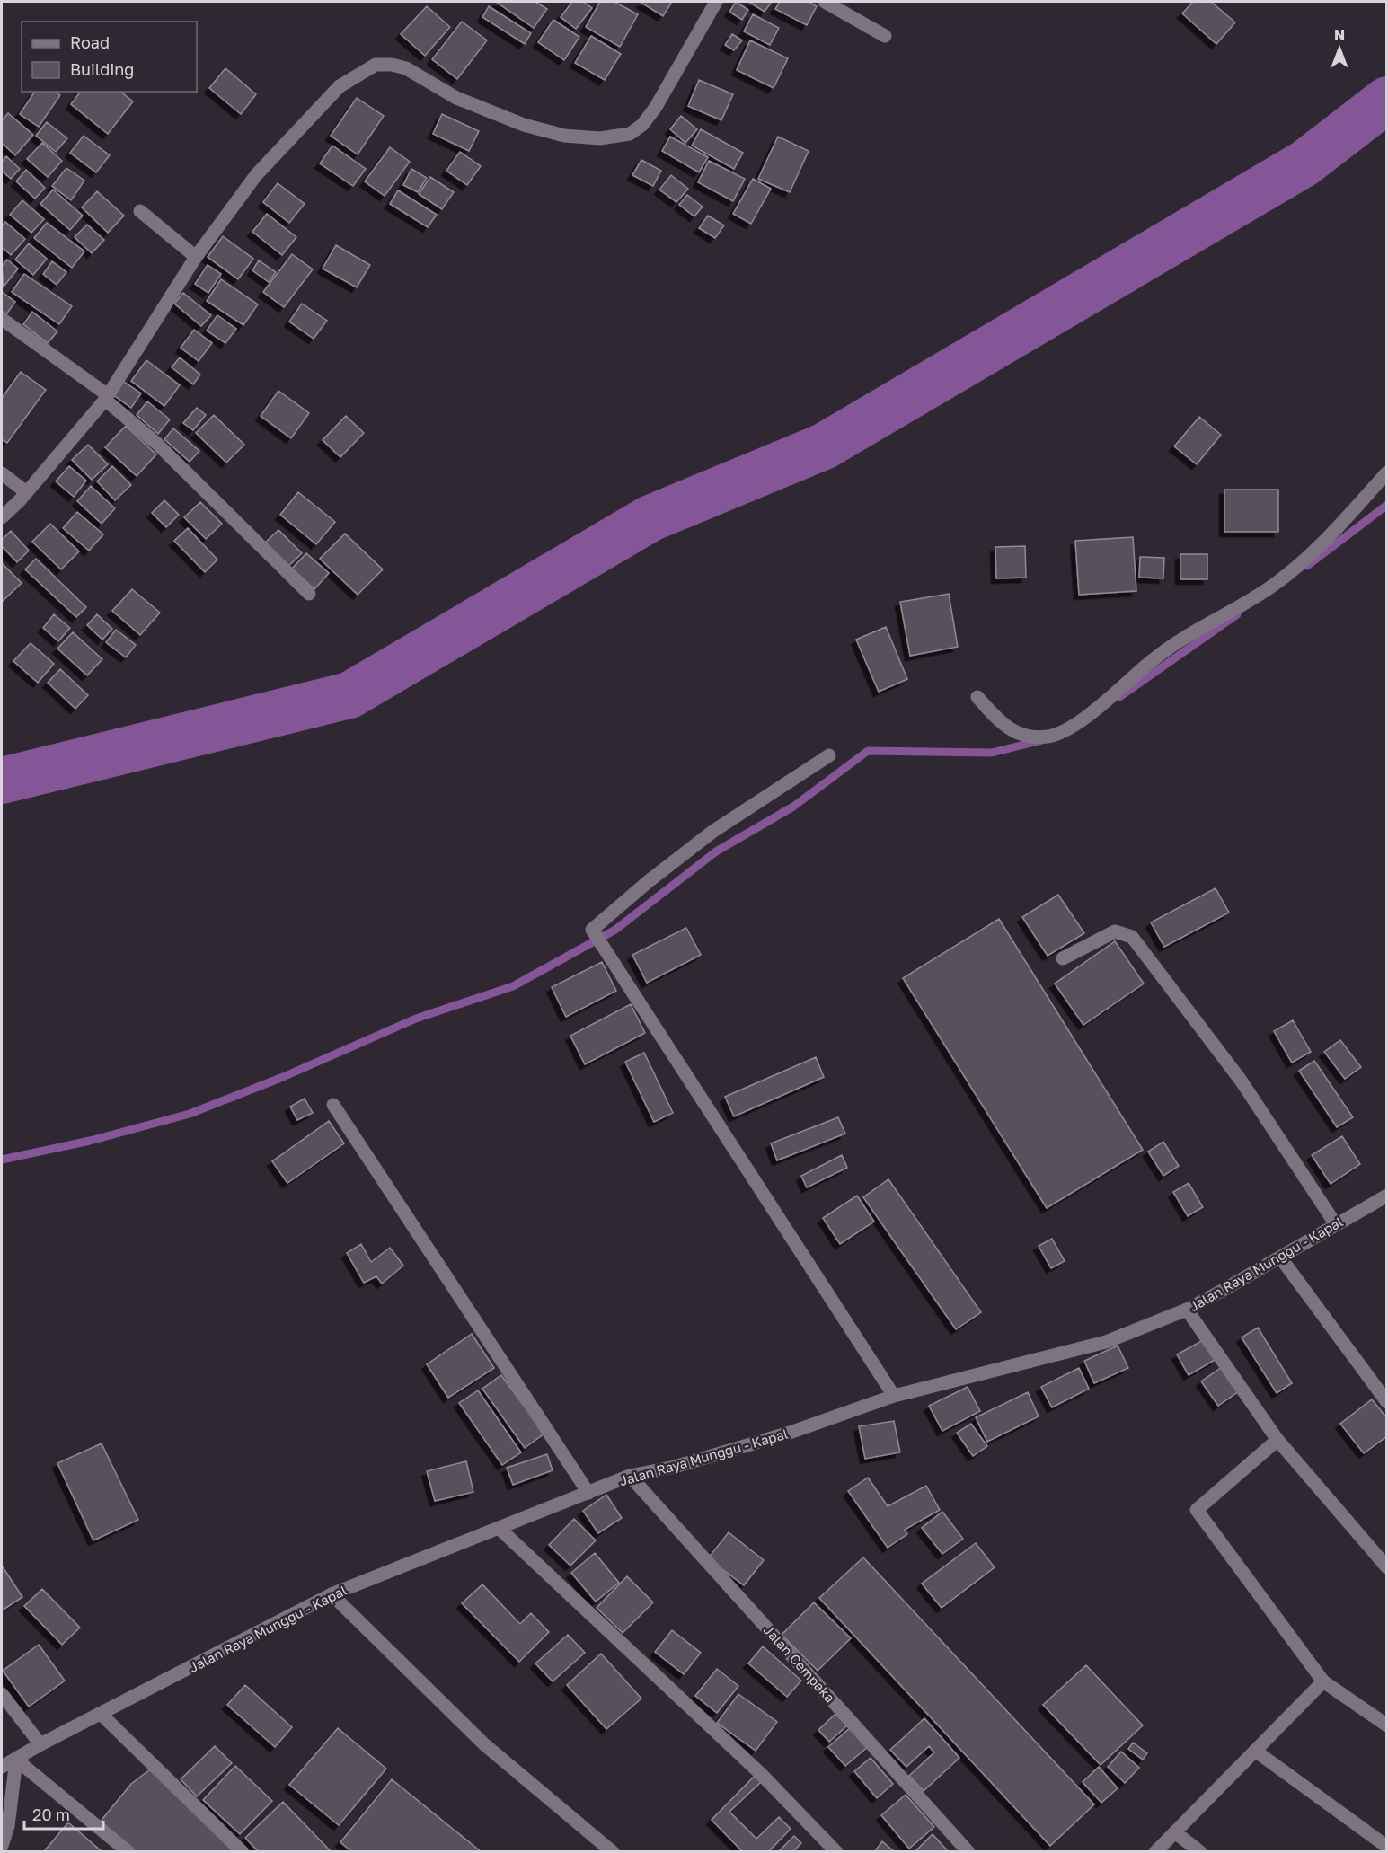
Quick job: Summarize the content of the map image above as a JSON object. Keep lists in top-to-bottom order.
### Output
{
  "streets": {
    "street": ["Jalan Raya Munggu - Kapal", "Jalan Cempaka"]
  },
  "crossings": [
    ["Jalan Raya Munggu - Kapal", "Jalan Cempaka"]
  ],
  "legend": ["Road", "Building"],
  "scale_bar": "20 m",
  "north": "top"
}
